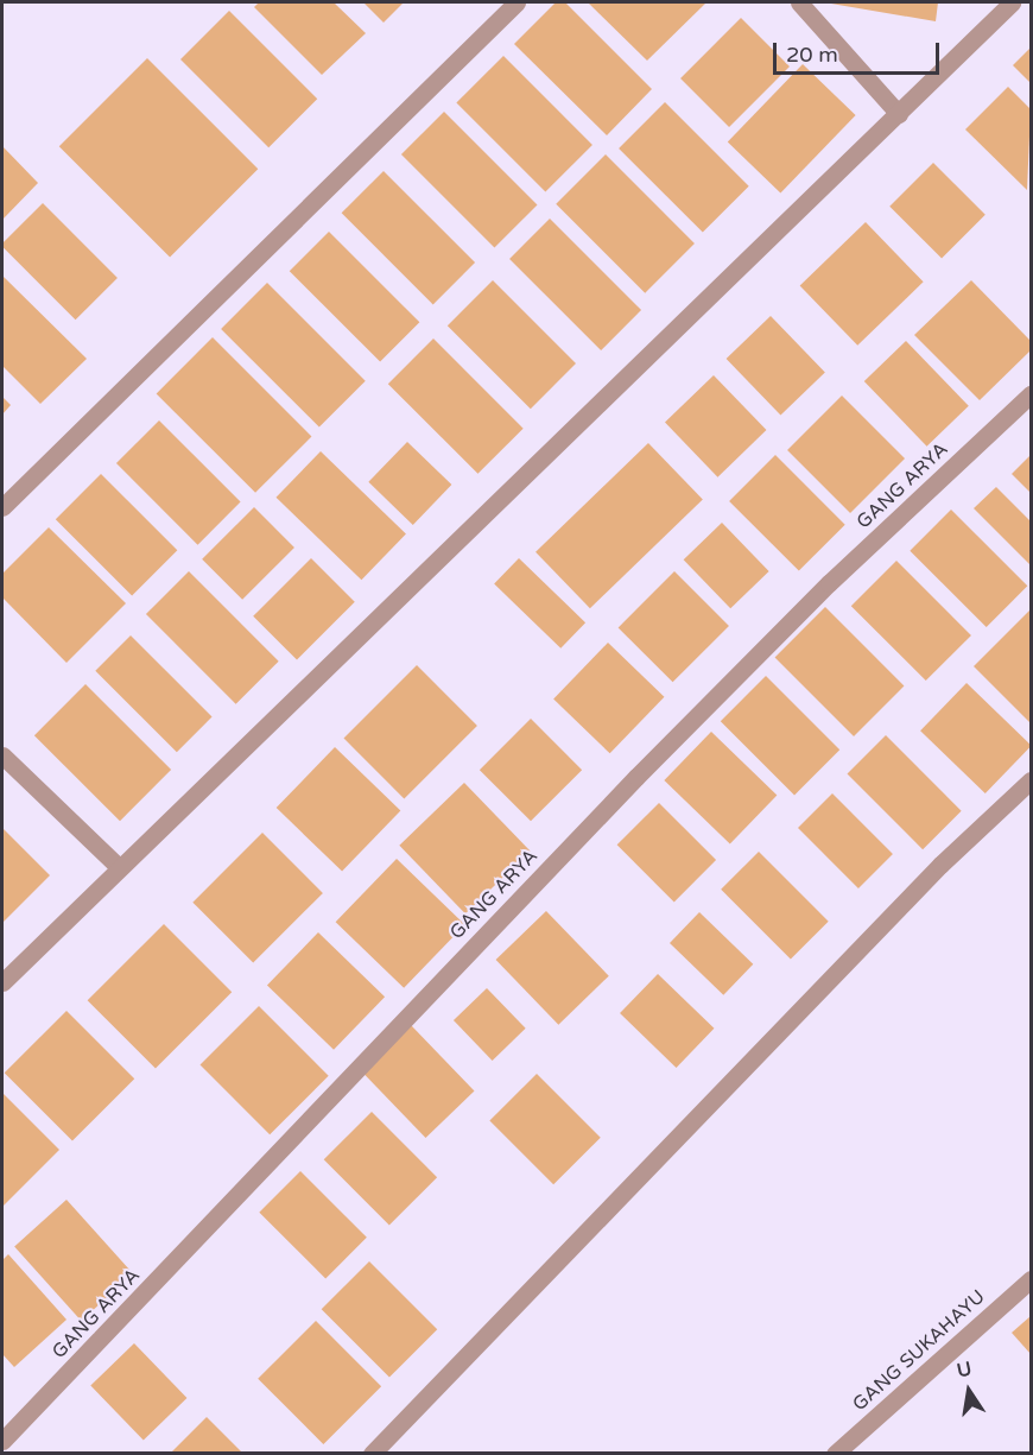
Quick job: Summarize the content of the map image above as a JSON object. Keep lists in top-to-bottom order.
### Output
{
  "streets": {
    "street": ["GANG ARYA", "GANG SUKAHAYU"]
  },
  "scale_bar": "20 m",
  "north": "top"
}
